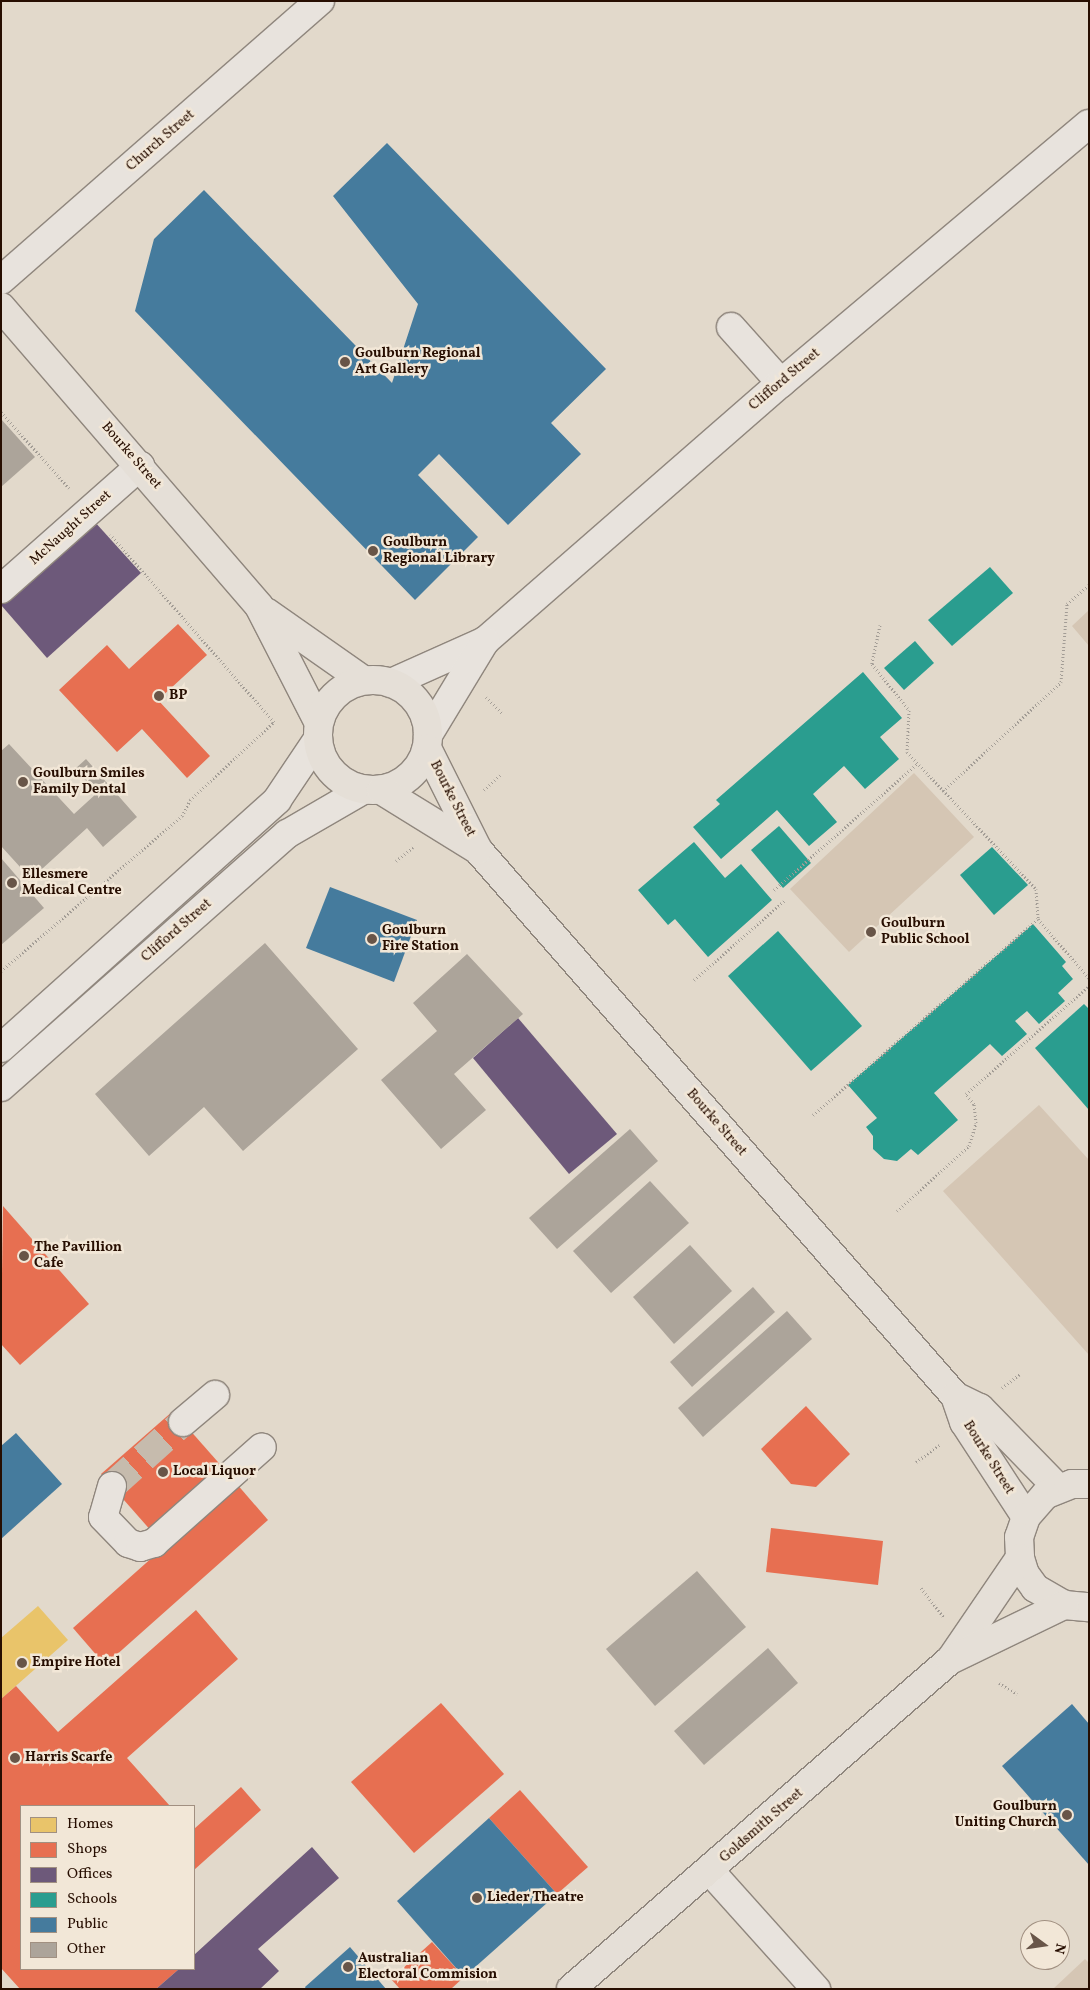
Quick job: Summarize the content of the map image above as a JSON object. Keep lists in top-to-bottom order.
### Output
{
  "streets": {
    "main road": ["Bourke Street", "Goldsmith Street"],
    "street": ["Church Street", "Clifford Street", "McNaught Street"]
  },
  "crossings": [
    ["Clifford Street", "Bourke Street"],
    ["Bourke Street", "McNaught Street"]
  ],
  "places": [
    "Goulburn Regional Art Gallery",
    "Goulburn Regional Library",
    "BP",
    "Goulburn Smiles Family Dental",
    "Ellesmere Medical Centre",
    "Goulburn Public School",
    "Goulburn Fire Station",
    "The Pavillion Cafe",
    "Local Liquor",
    "Empire Hotel",
    "Harris Scarfe",
    "Goulburn Uniting Church",
    "Lieder Theatre",
    "Australian Electoral Commision"
  ],
  "legend": [
    "Homes",
    "Shops",
    "Offices",
    "Schools",
    "Public",
    "Other"
  ],
  "north": "right"
}
